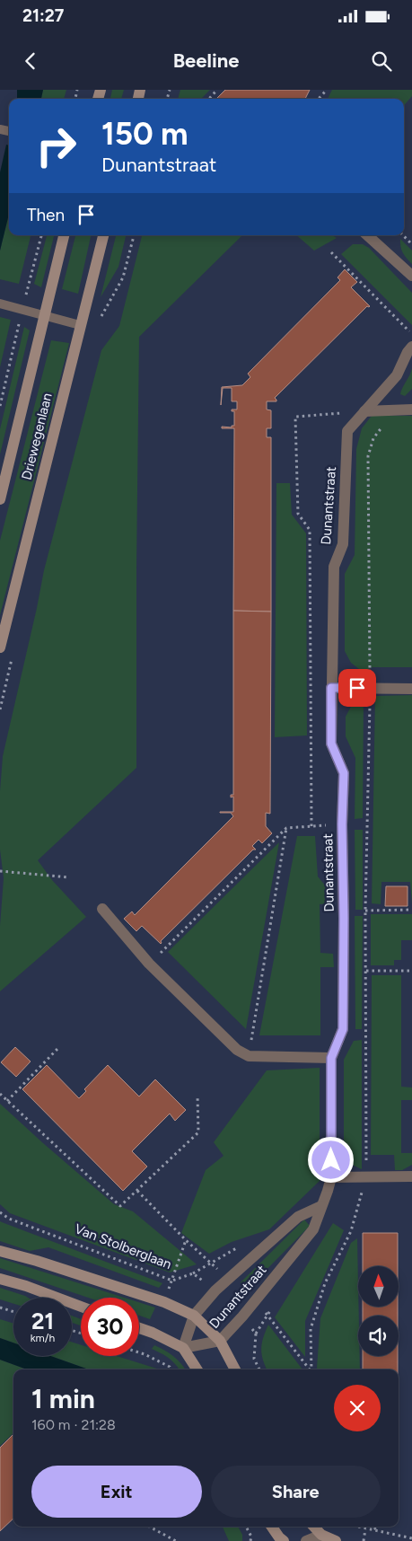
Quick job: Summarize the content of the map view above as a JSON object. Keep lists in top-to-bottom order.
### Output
{
  "streets": {
    "street": ["Driewegenlaan", "Dunantstraat"],
    "path": ["Van Stolberglaan"]
  },
  "crossings": [
    ["Dunantstraat", "Van Stolberglaan"]
  ],
  "north": "top",
  "page": {
    "status": "21:27",
    "header": "Beeline",
    "turn": ["150 m", "Dunantstraat"],
    "then": "Then",
    "speed": "21 km/h",
    "limit": "30",
    "heading": ["1 min", "160 m · 21:28"],
    "buttons": ["Exit", "Share"]
  }
}
